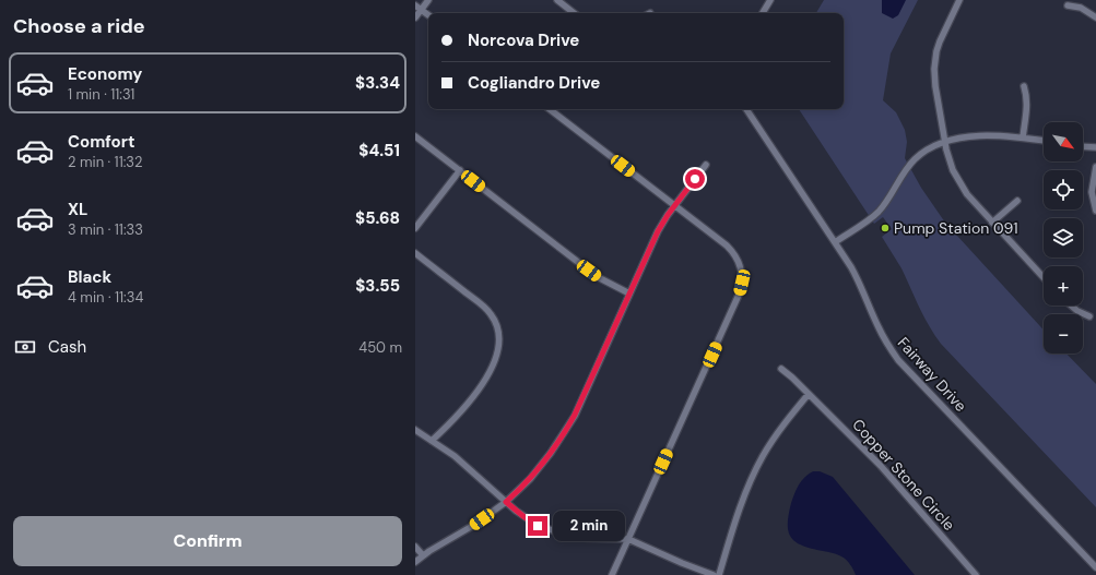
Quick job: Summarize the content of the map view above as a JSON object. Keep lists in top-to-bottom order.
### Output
{
  "streets": {
    "street": ["Fairway Drive", "Copper Stone Circle"]
  },
  "places": ["Pump Station 091"],
  "north": "bottom right",
  "page": {
    "heading": "Choose a ride",
    "banner": ["Norcova Drive", "Cogliandro Drive"],
    "list": [
      {
        "name": "Economy",
        "note": "1 min · 11:31",
        "value": "$3.34"
      },
      {
        "name": "Comfort",
        "note": "2 min · 11:32",
        "value": "$4.51"
      },
      {
        "name": "XL",
        "note": "3 min · 11:33",
        "value": "$5.68"
      },
      {
        "name": "Black",
        "note": "4 min · 11:34",
        "value": "$3.55"
      }
    ],
    "map_buttons": ["+", "−"],
    "pay": ["Cash", "450 m"],
    "buttons": "Confirm",
    "bubble": "2 min"
  }
}
